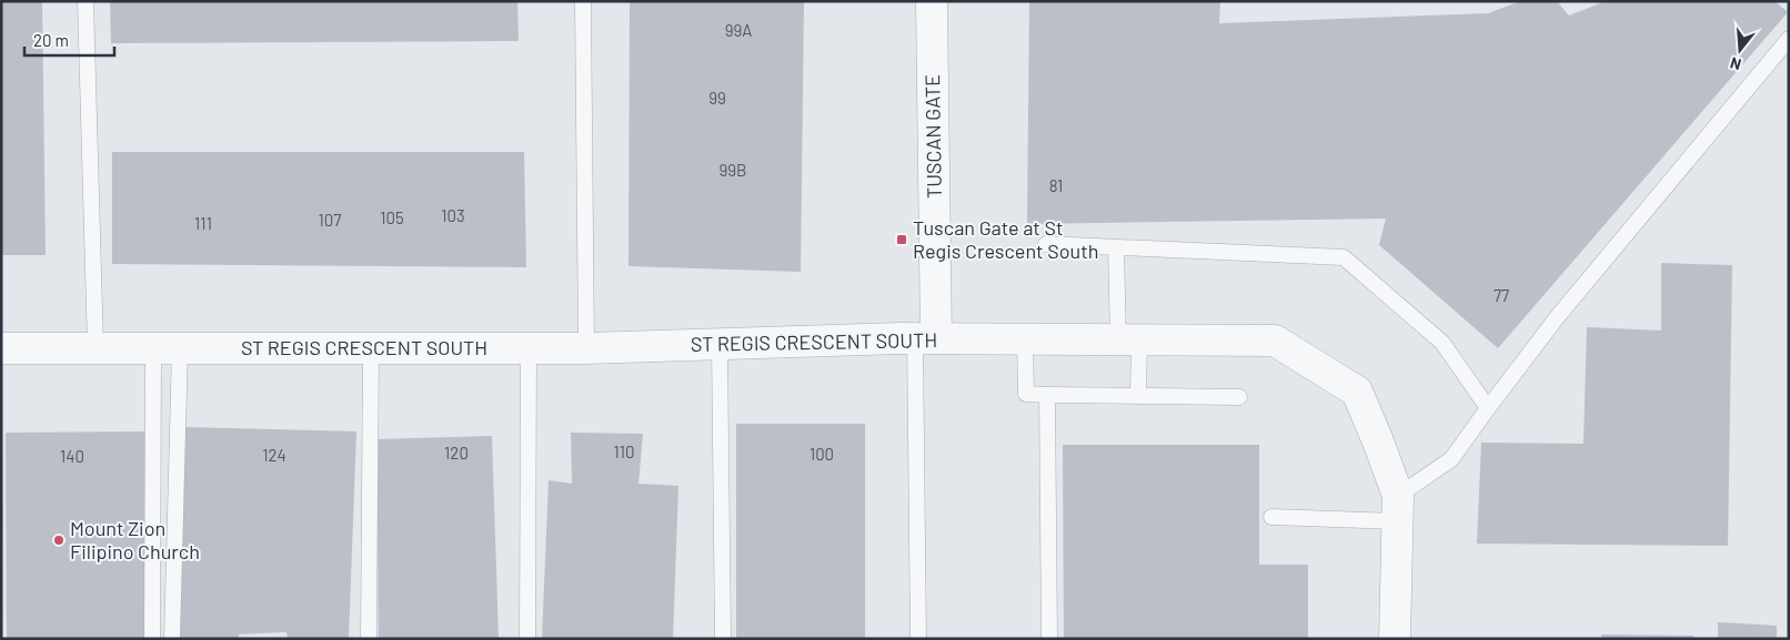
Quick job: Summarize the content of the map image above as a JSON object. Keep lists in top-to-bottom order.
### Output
{
  "streets": {
    "street": ["TUSCAN GATE", "ST REGIS CRESCENT SOUTH"]
  },
  "crossings": [
    ["TUSCAN GATE", "ST REGIS CRESCENT SOUTH"]
  ],
  "places": {
    "transit": ["Tuscan Gate at St Regis Crescent South"],
    "other": ["Mount Zion Filipino Church"]
  },
  "house_numbers": [
    "99A",
    "99",
    "99B",
    "81",
    "103",
    "105",
    "107",
    "111",
    "77",
    "110",
    "120",
    "100",
    "124",
    "140"
  ],
  "scale_bar": "20 m",
  "north": "bottom"
}
